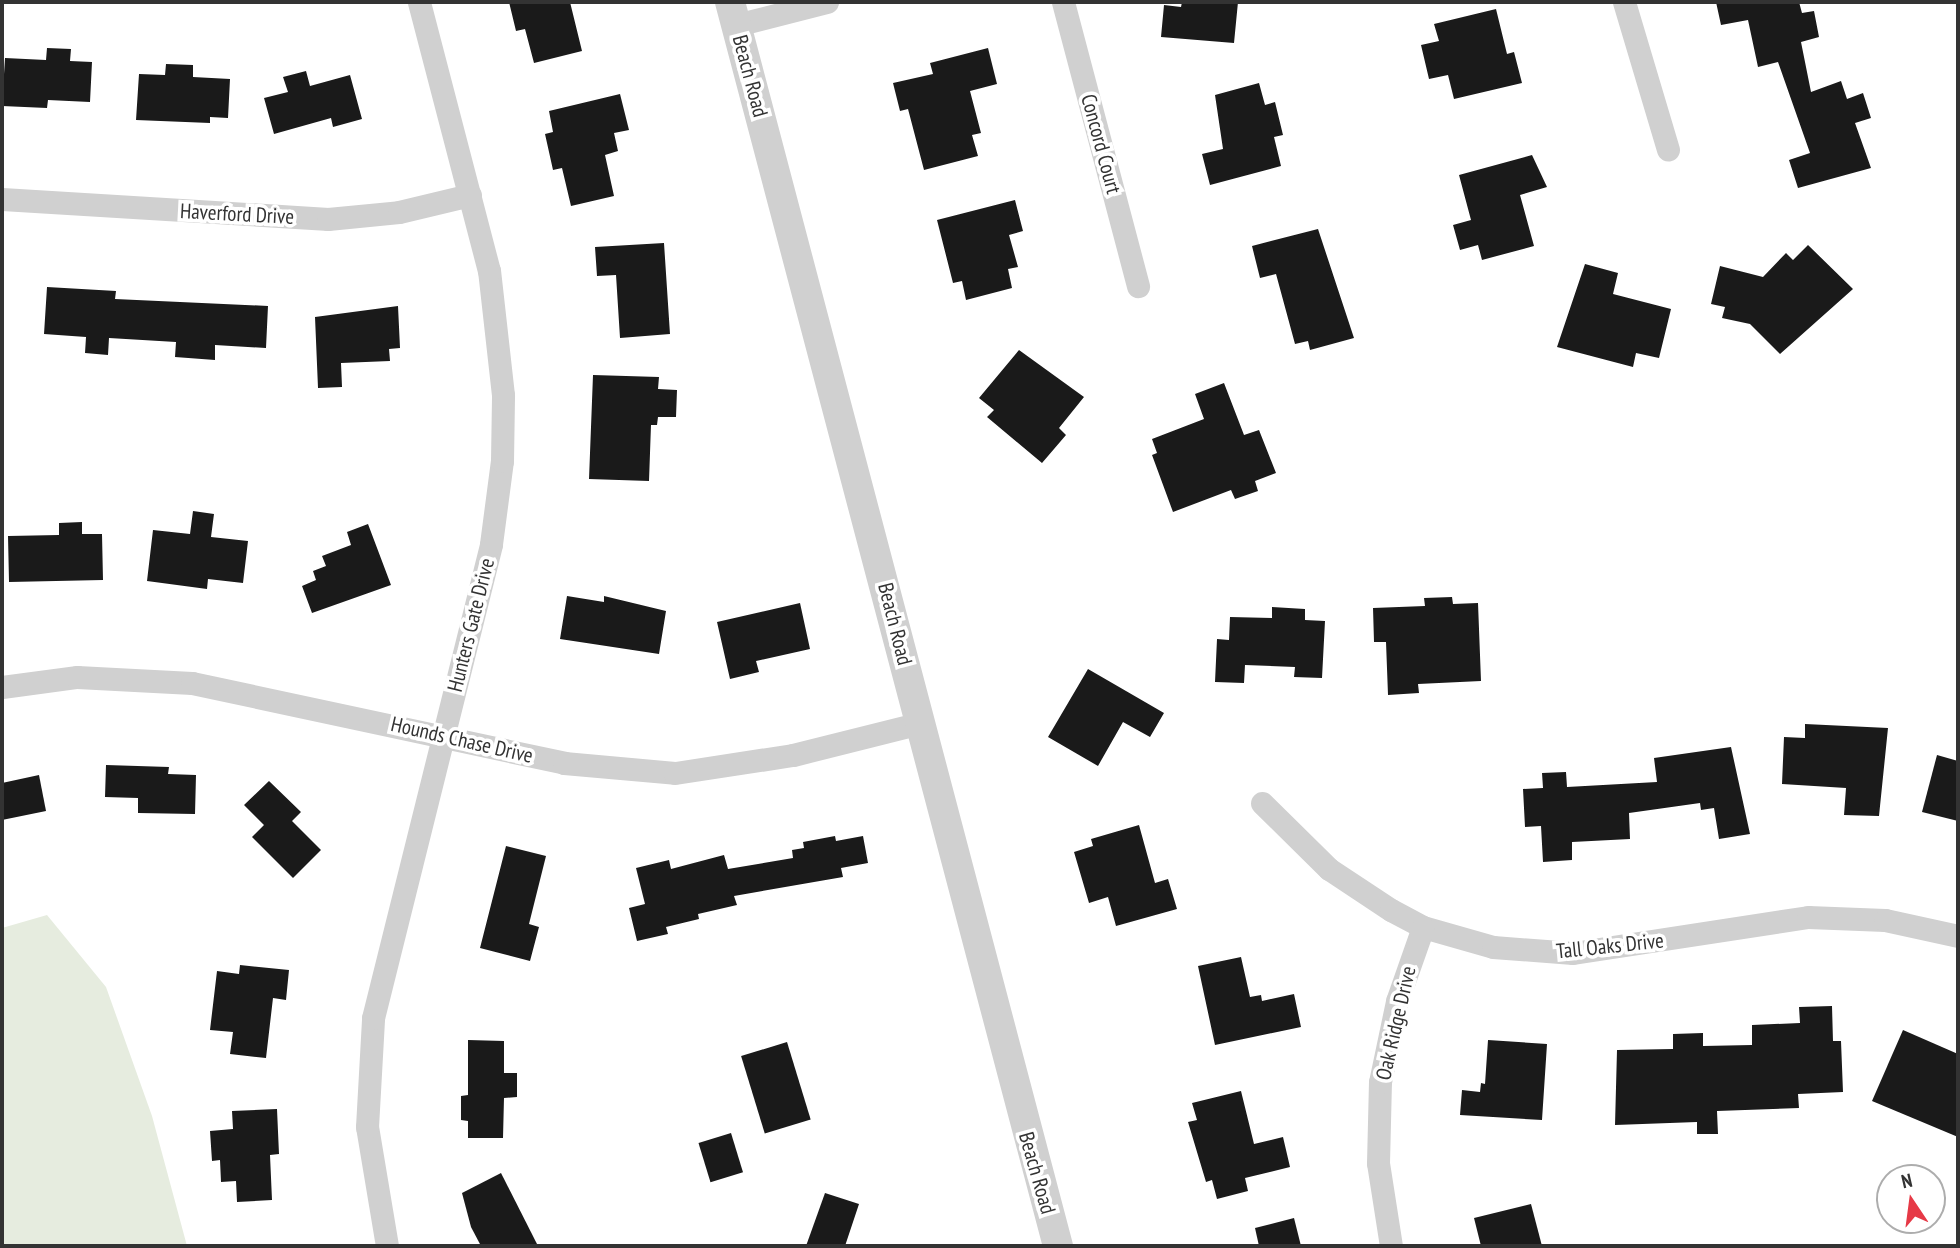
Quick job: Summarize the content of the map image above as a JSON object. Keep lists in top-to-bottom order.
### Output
{
  "streets": {
    "street": [
      "Beach Road",
      "Concord Court",
      "Haverford Drive",
      "Hunters Gate Drive",
      "Hounds Chase Drive",
      "Tall Oaks Drive",
      "Oak Ridge Drive"
    ]
  },
  "crossings": [
    ["Beach Road", "Hounds Chase Drive"],
    ["Haverford Drive", "Hunters Gate Drive"],
    ["Hunters Gate Drive", "Hounds Chase Drive"],
    ["Tall Oaks Drive", "Oak Ridge Drive"]
  ],
  "north": "top"
}
